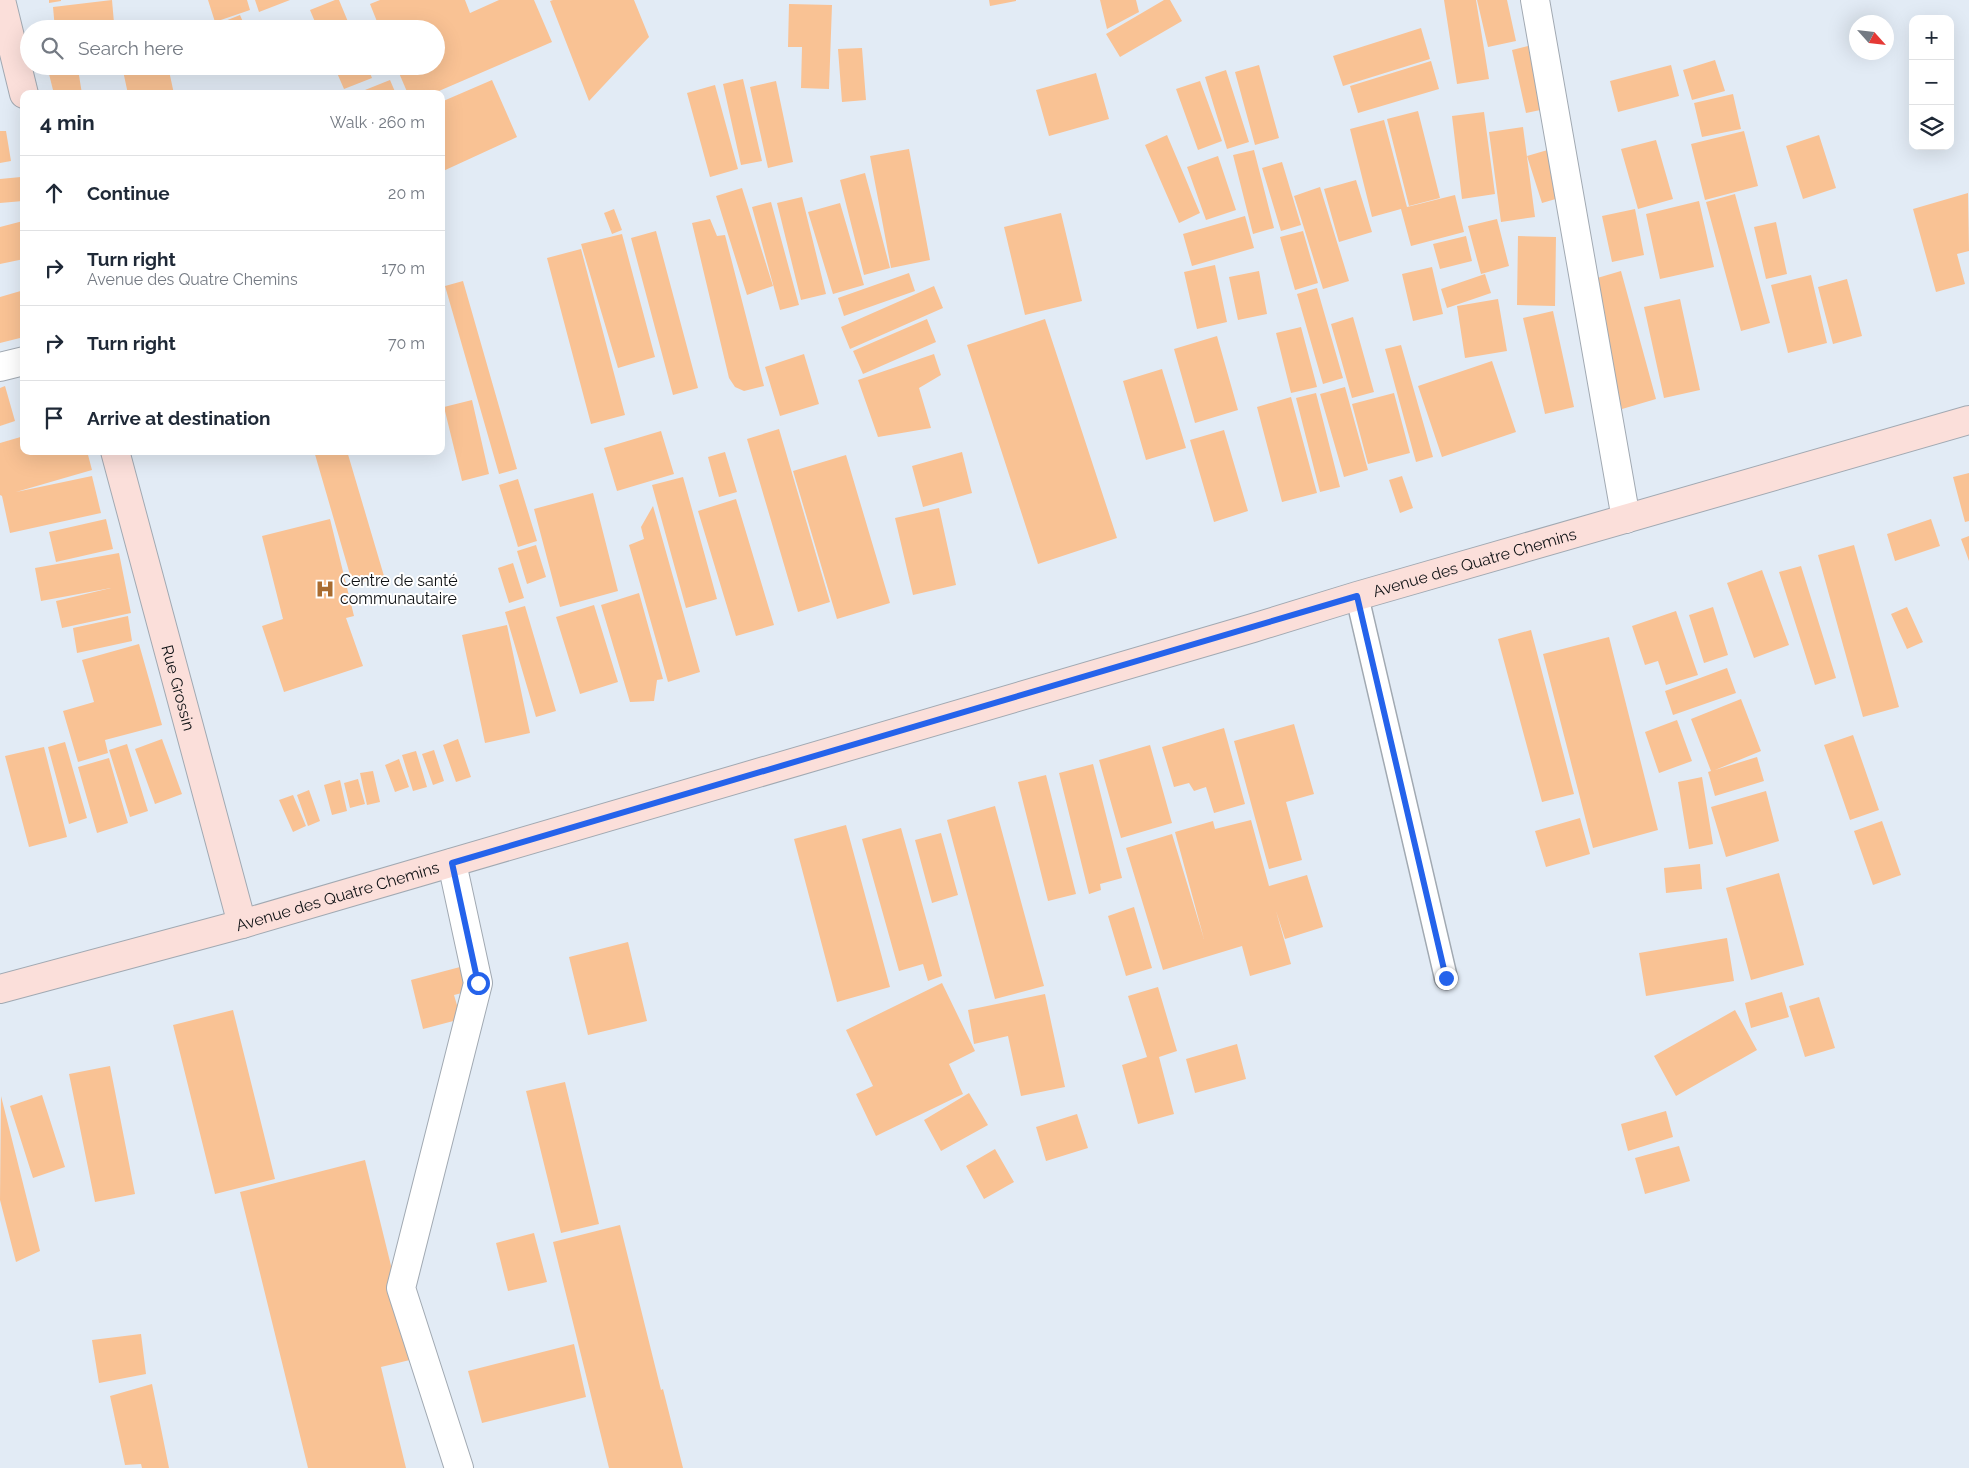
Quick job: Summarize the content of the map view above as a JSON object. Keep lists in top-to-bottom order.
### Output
{
  "streets": {
    "main road": ["Avenue des Quatre Chemins", "Rue Grossin"]
  },
  "crossings": [
    ["Avenue des Quatre Chemins", "Rue Grossin"]
  ],
  "places": {
    "hospital": ["Centre de santé communautaire"]
  },
  "north": "bottom right",
  "page": {
    "map_buttons": ["+", "−"],
    "search": "Search here",
    "heading": ["4 min", "Walk · 260 m"],
    "list": [
      ["Continue", "20 m"],
      ["Turn right", "Avenue des Quatre Chemins", "170 m"],
      ["Turn right", "70 m"],
      "Arrive at destination"
    ]
  }
}
